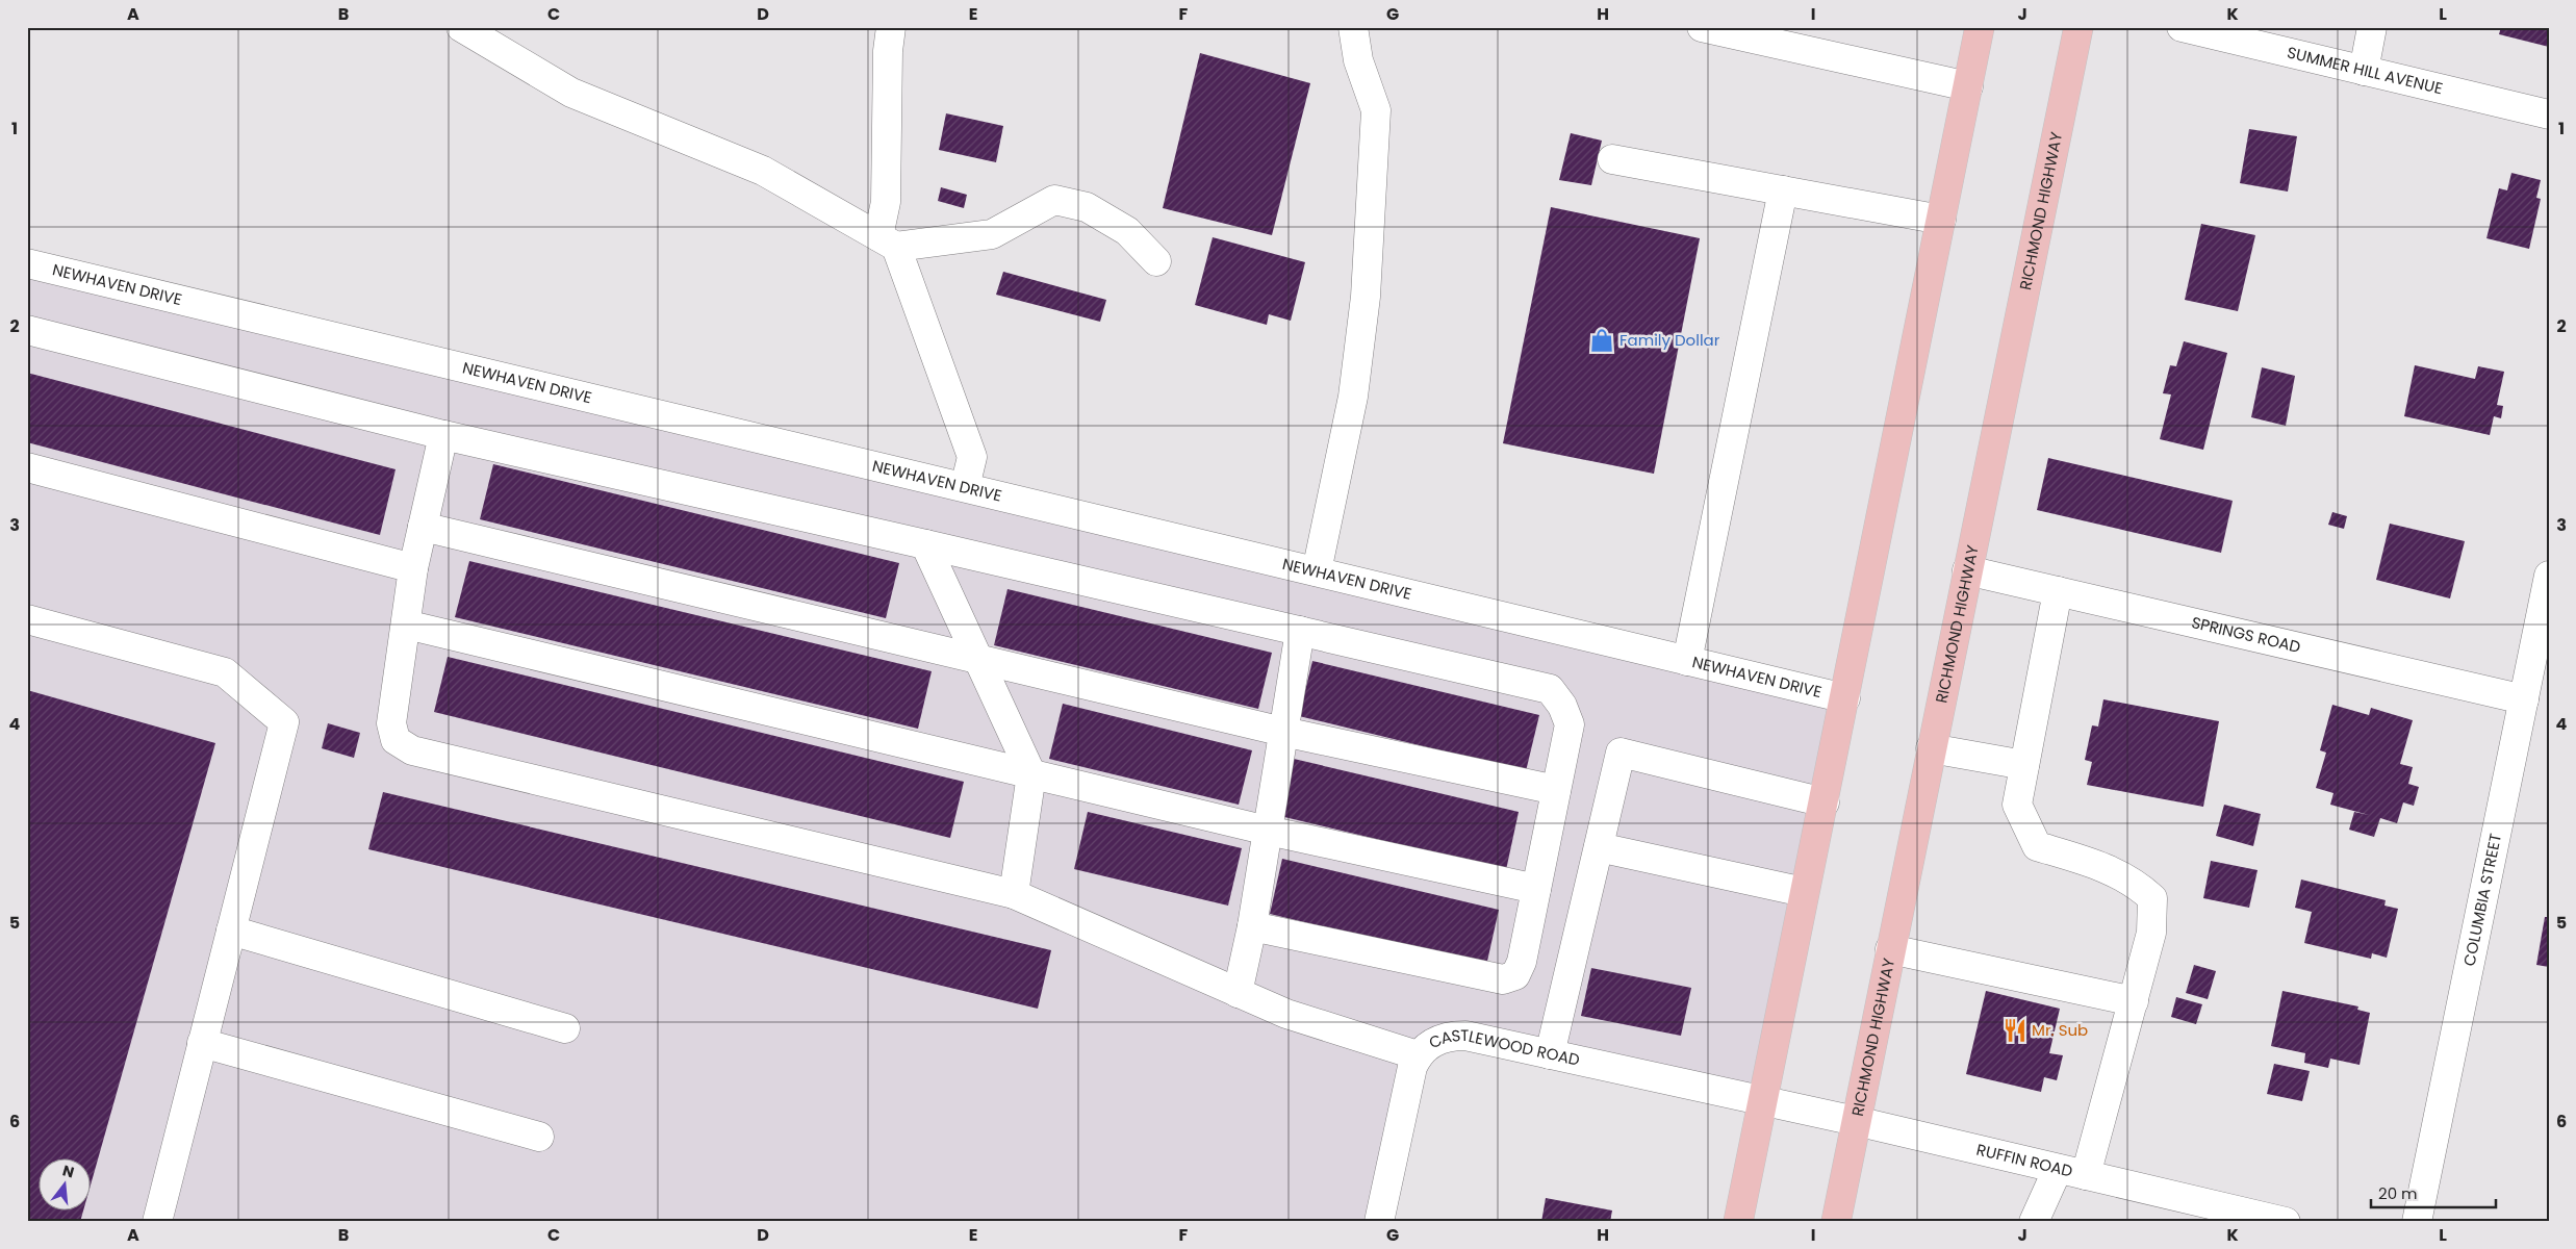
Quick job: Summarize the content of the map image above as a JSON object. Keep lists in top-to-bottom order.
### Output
{
  "streets": {
    "main road": ["RICHMOND HIGHWAY"],
    "street": [
      "SUMMER HILL AVENUE",
      "NEWHAVEN DRIVE",
      "SPRINGS ROAD",
      "COLUMBIA STREET",
      "CASTLEWOOD ROAD",
      "RUFFIN ROAD"
    ]
  },
  "crossings": [
    ["RICHMOND HIGHWAY", "SPRINGS ROAD"],
    ["RICHMOND HIGHWAY", "RUFFIN ROAD"],
    ["SPRINGS ROAD", "COLUMBIA STREET"],
    ["CASTLEWOOD ROAD", "RUFFIN ROAD"]
  ],
  "places": {
    "shop": ["Family Dollar"],
    "restaurant": ["Mr. Sub"]
  },
  "scale_bar": "20 m",
  "north": "top",
  "grid": {
    "columns": [
      "A",
      "B",
      "C",
      "D",
      "E",
      "F",
      "G",
      "H",
      "I",
      "J",
      "K",
      "L"
    ],
    "rows": [
      "1",
      "2",
      "3",
      "4",
      "5",
      "6"
    ]
  }
}
